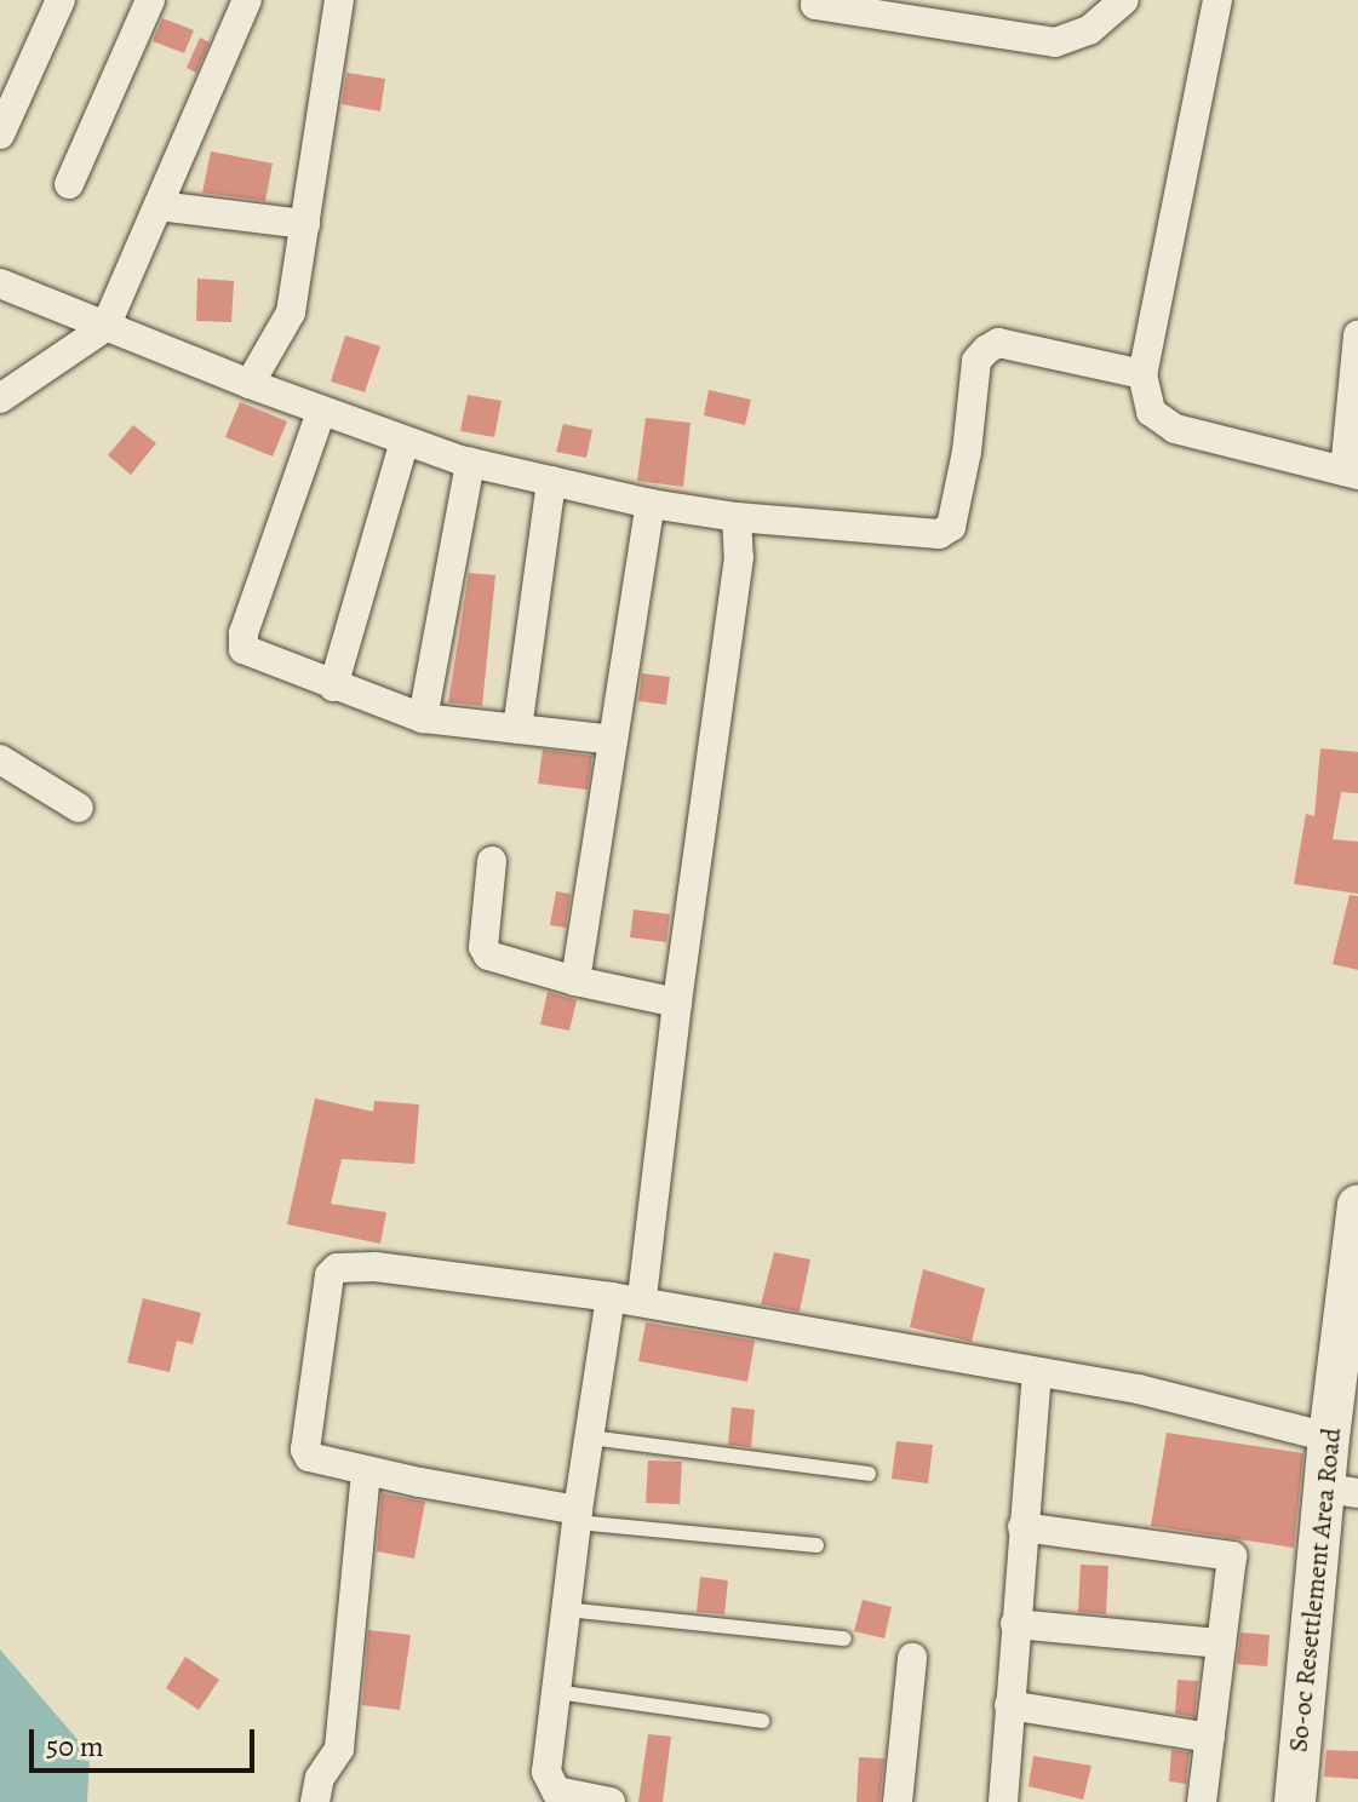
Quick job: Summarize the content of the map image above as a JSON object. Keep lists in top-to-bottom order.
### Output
{
  "streets": {
    "street": ["So-oc Resettlement Area Road"]
  },
  "scale_bar": "50 m"
}
